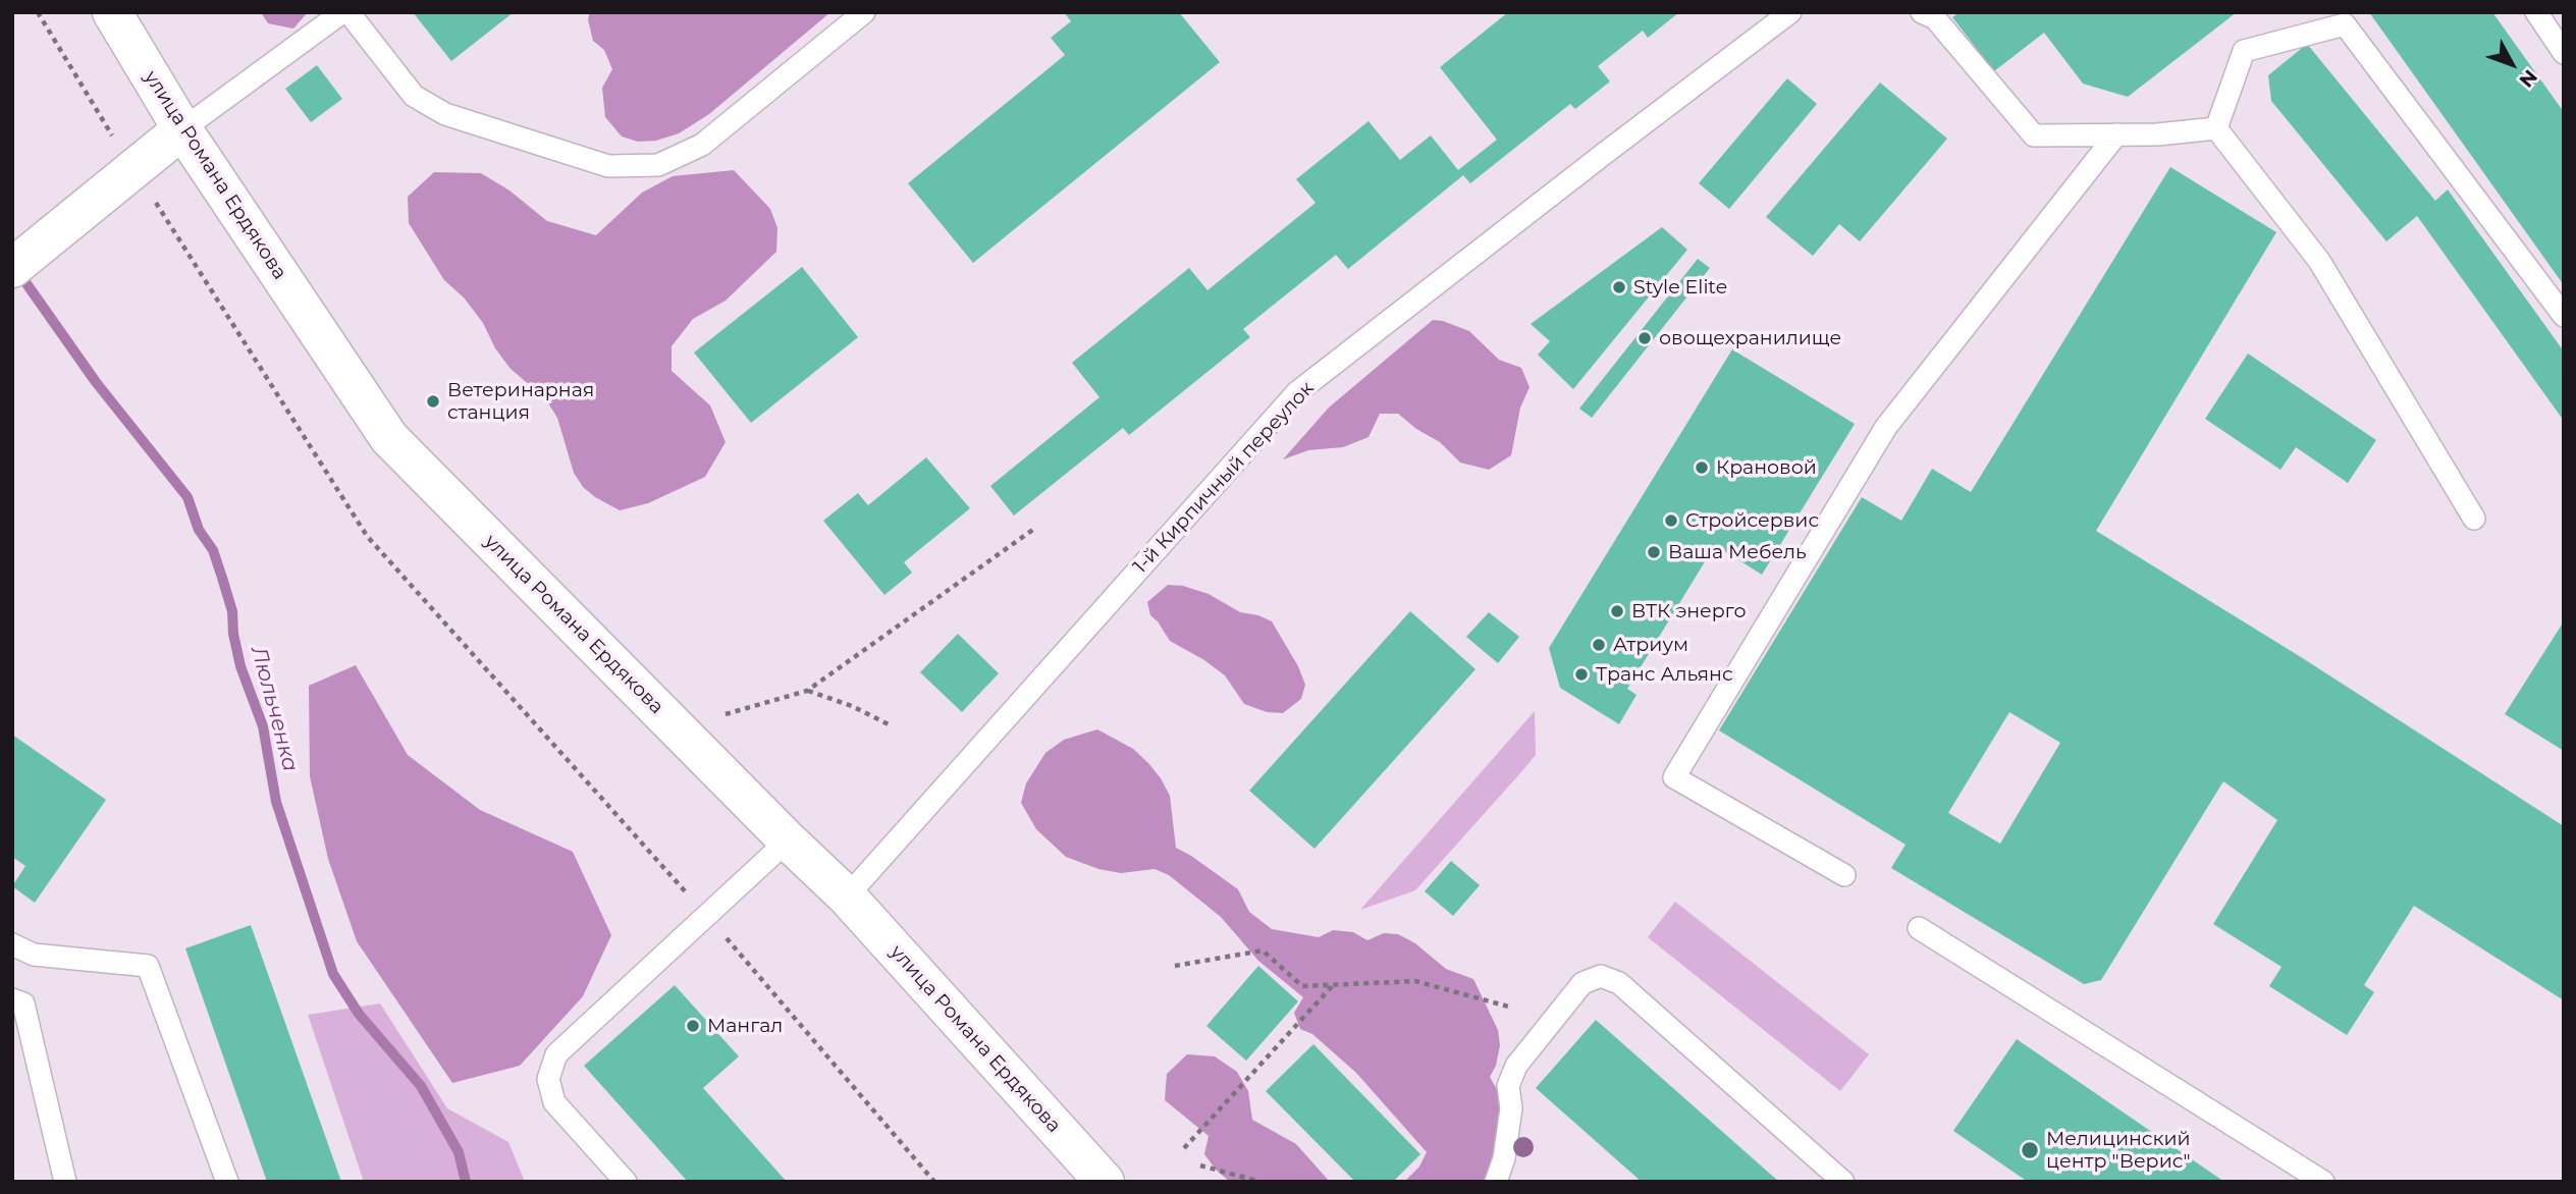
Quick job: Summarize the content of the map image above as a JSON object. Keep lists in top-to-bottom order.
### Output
{
  "streets": {
    "street": ["улица Романа Ердякова"],
    "lane": ["1-й Кирпичный переулок"]
  },
  "crossings": [
    ["улица Романа Ердякова", "1-й Кирпичный переулок"]
  ],
  "water": ["Люльченка"],
  "places": [
    "Style Elite",
    "овощехранилище",
    "Ветеринарная станция",
    "Крановой",
    "Стройсервис",
    "Ваша Мебель",
    "ВТК энерго",
    "Атриум",
    "Транс Альянс",
    "Мангал",
    "Мелицинский центр \"Верис\""
  ],
  "north": "bottom right"
}
